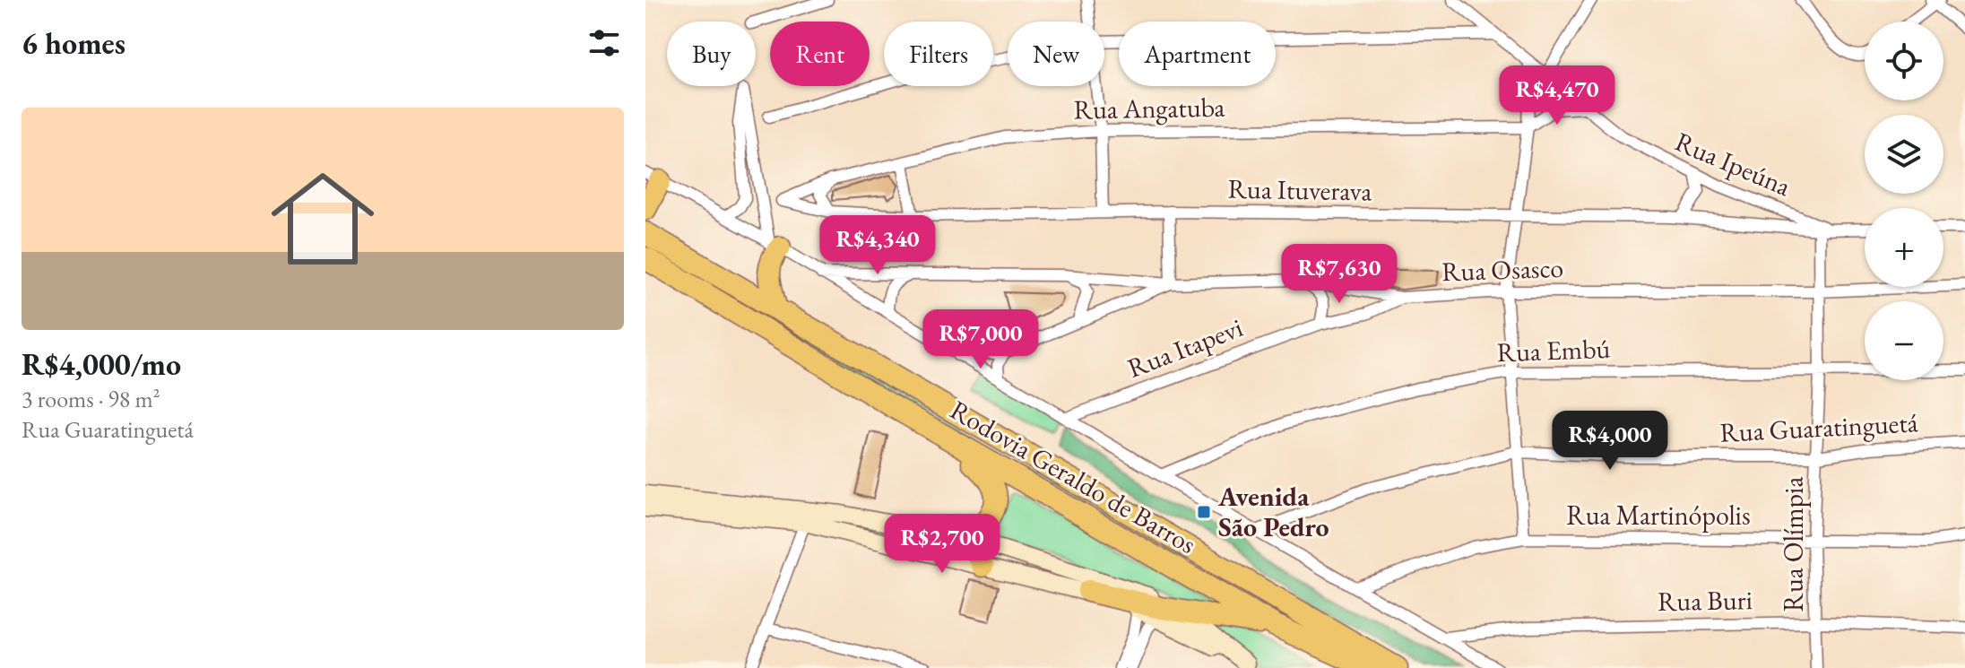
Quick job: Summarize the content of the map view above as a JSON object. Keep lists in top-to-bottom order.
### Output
{
  "streets": {
    "highway": ["Rodovia Geraldo de Barros"],
    "street": [
      "Rua Angatuba",
      "Rua Ipeúna",
      "Rua Ituverava",
      "Rua Osasco",
      "Rua Itapevi",
      "Rua Embú",
      "Rua Guaratinguetá",
      "Rua Martinópolis",
      "Rua Olímpia",
      "Rua Buri"
    ]
  },
  "crossings": [
    ["Rua Angatuba", "Rua Ituverava"],
    ["Rua Ipeúna", "Rua Ituverava"],
    ["Rua Ipeúna", "Rua Olímpia"],
    ["Rua Ituverava", "Rua Olímpia"],
    ["Rua Osasco", "Rua Itapevi"],
    ["Rua Osasco", "Rua Olímpia"],
    ["Rua Embú", "Rua Olímpia"],
    ["Rua Guaratinguetá", "Rua Olímpia"],
    ["Rua Martinópolis", "Rua Olímpia"],
    ["Rua Olímpia", "Rua Buri"]
  ],
  "places": {
    "transit": ["Avenida São Pedro"]
  },
  "page": {
    "heading": "6 homes",
    "map_buttons": ["+", "−"],
    "chip": [
      "Buy",
      "Rent",
      "Filters",
      "New",
      "Apartment"
    ],
    "price": [
      "R$4,470",
      "R$4,340",
      "R$7,630",
      "R$7,000",
      "R$4,000",
      "R$2,700"
    ],
    "list": [
      {
        "name": "R$4,000/mo",
        "note": "3 rooms · 98 m² · Rua Guaratinguetá"
      }
    ]
  }
}
